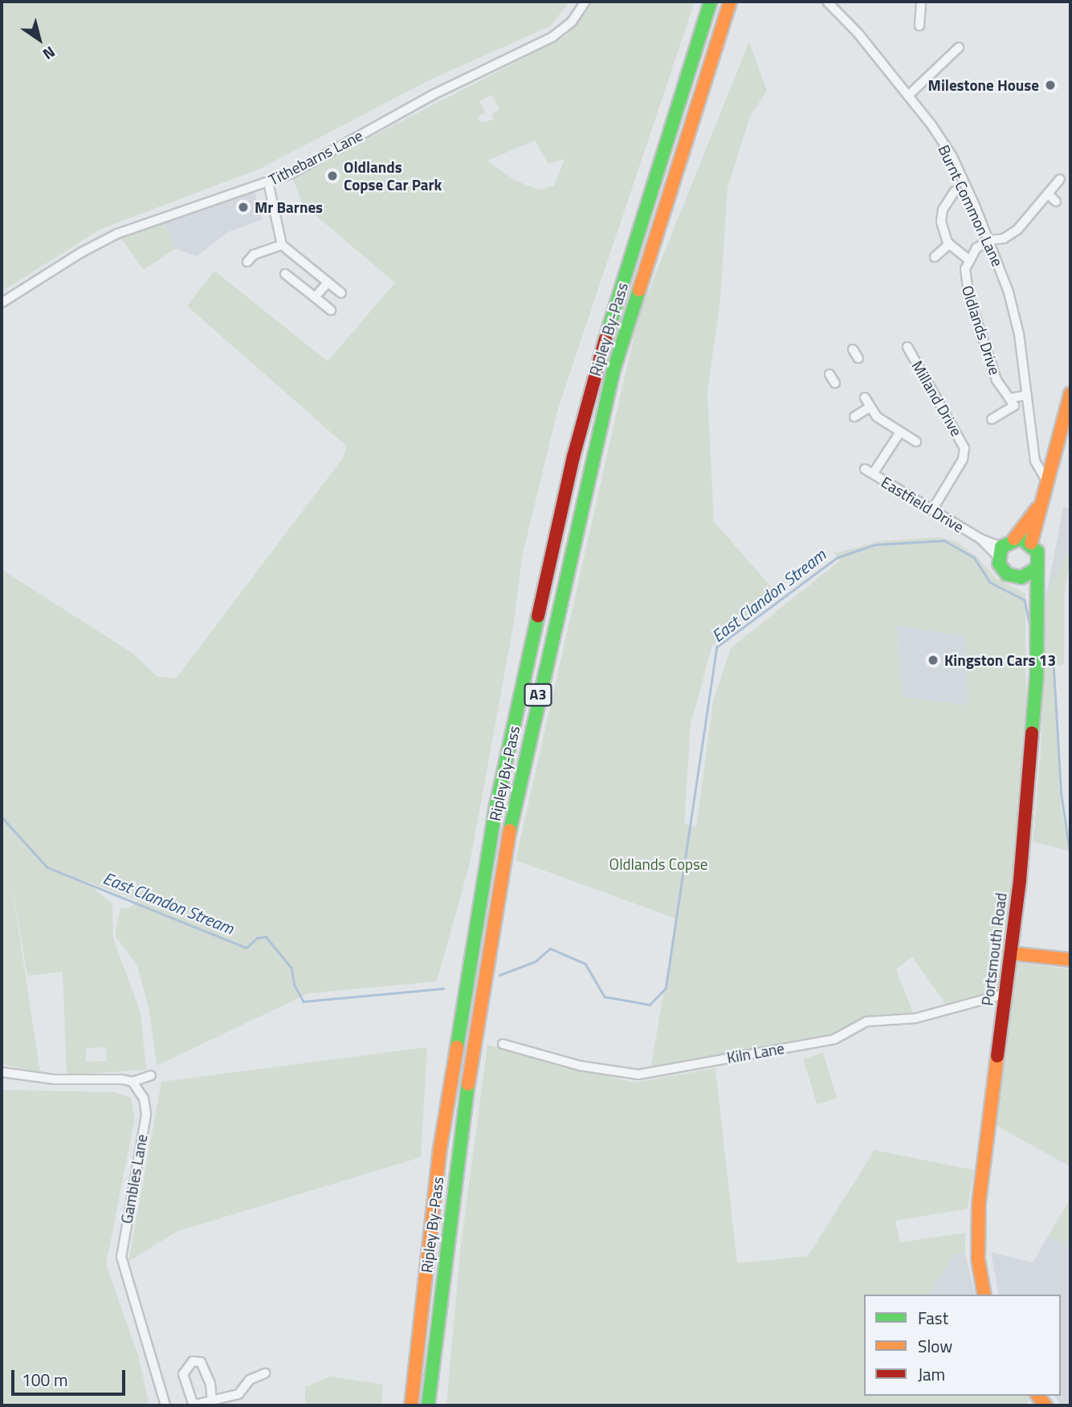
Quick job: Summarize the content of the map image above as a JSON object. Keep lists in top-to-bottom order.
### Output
{
  "streets": {
    "main road": ["Ripley By-Pass", "A3", "Portsmouth Road"],
    "street": [
      "Tithebarns Lane",
      "Burnt Common Lane",
      "Oldlands Drive",
      "Milland Drive",
      "Eastfield Drive",
      "Kiln Lane",
      "Gambles Lane"
    ]
  },
  "crossings": [
    ["Burnt Common Lane", "Portsmouth Road"],
    ["Milland Drive", "Eastfield Drive"],
    ["Eastfield Drive", "Portsmouth Road"],
    ["Portsmouth Road", "Kiln Lane"]
  ],
  "water": ["East Clandon Stream"],
  "parks": ["Oldlands Copse"],
  "places": [
    "Milestone House",
    "Oldlands Copse Car Park",
    "Mr Barnes",
    "Kingston Cars 13"
  ],
  "legend": ["Fast", "Slow", "Jam"],
  "scale_bar": "100 m",
  "north": "bottom right"
}
